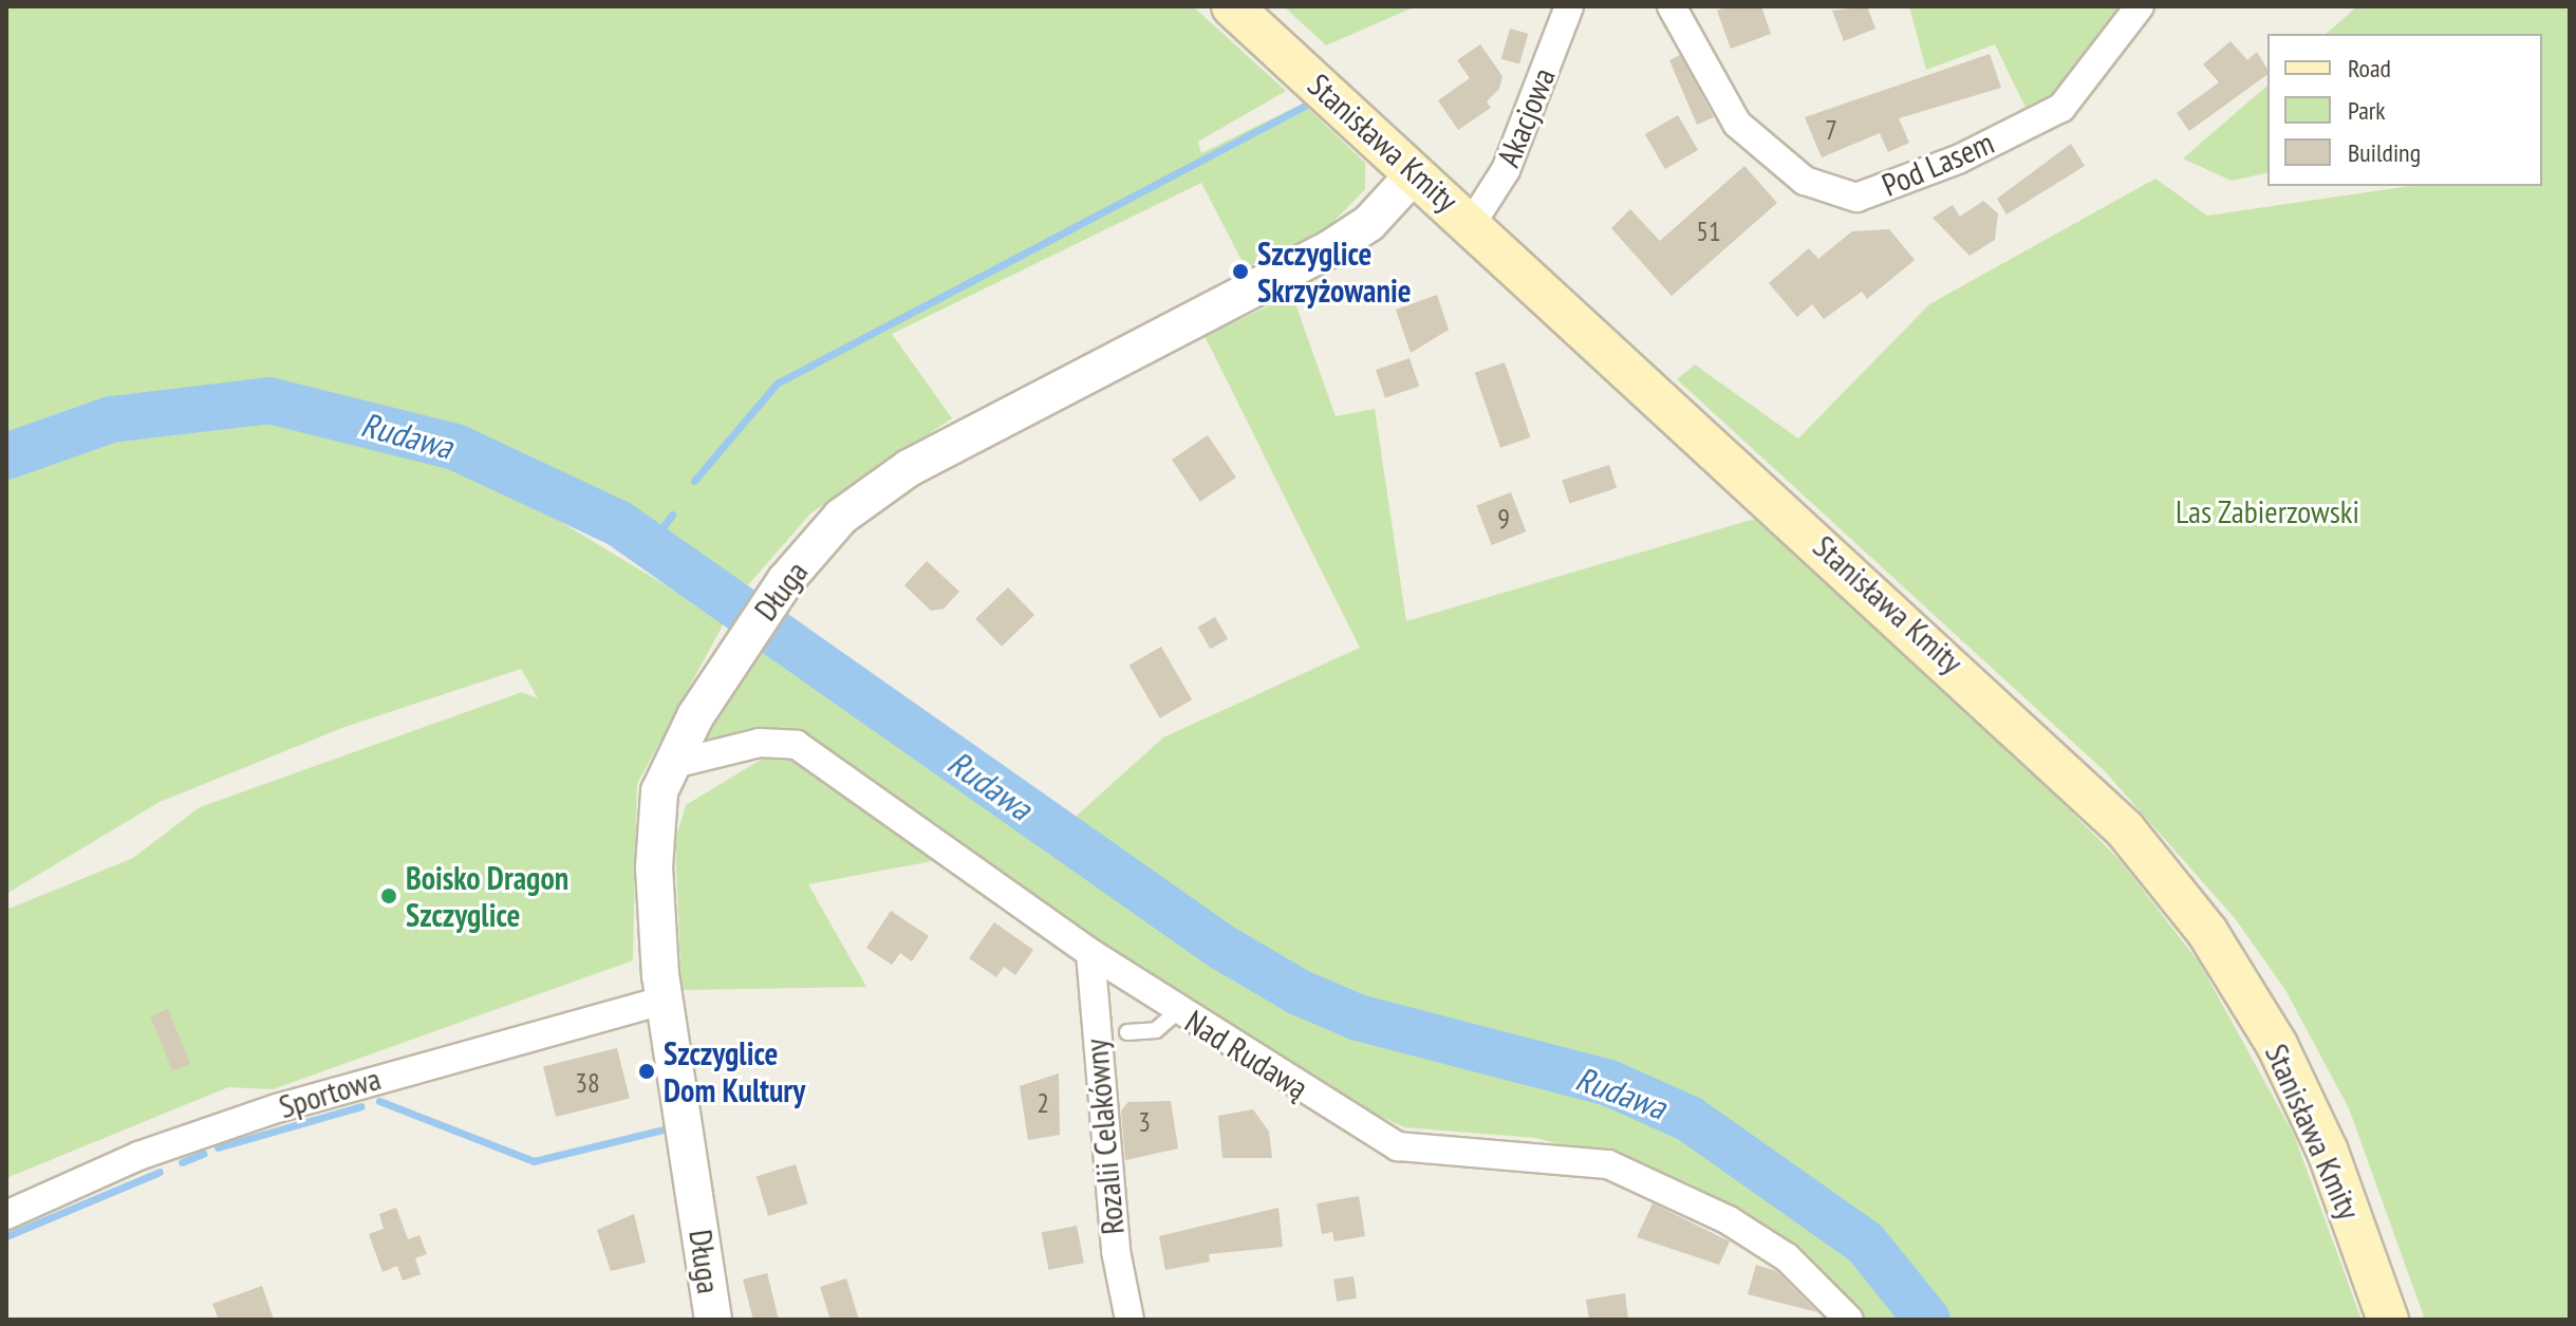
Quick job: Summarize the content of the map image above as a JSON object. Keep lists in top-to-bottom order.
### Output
{
  "streets": {
    "main road": ["Stanisława Kmity"],
    "street": [
      "Akacjowa",
      "Pod Lasem",
      "Długa",
      "Nad Rudawą",
      "Sportowa",
      "Rozalii Celakówny"
    ]
  },
  "crossings": [
    ["Akacjowa", "Stanisława Kmity"],
    ["Stanisława Kmity", "Długa"],
    ["Długa", "Nad Rudawą"],
    ["Długa", "Sportowa"],
    ["Nad Rudawą", "Rozalii Celakówny"]
  ],
  "water": ["Rudawa"],
  "parks": ["Las Zabierzowski"],
  "places": ["Szczyglice Skrzyżowanie", "Boisko Dragon Szczyglice", "Szczyglice Dom Kultury"],
  "house_numbers": [
    "7",
    "51",
    "9",
    "38",
    "2",
    "3"
  ],
  "legend": ["Road", "Park", "Building"]
}
